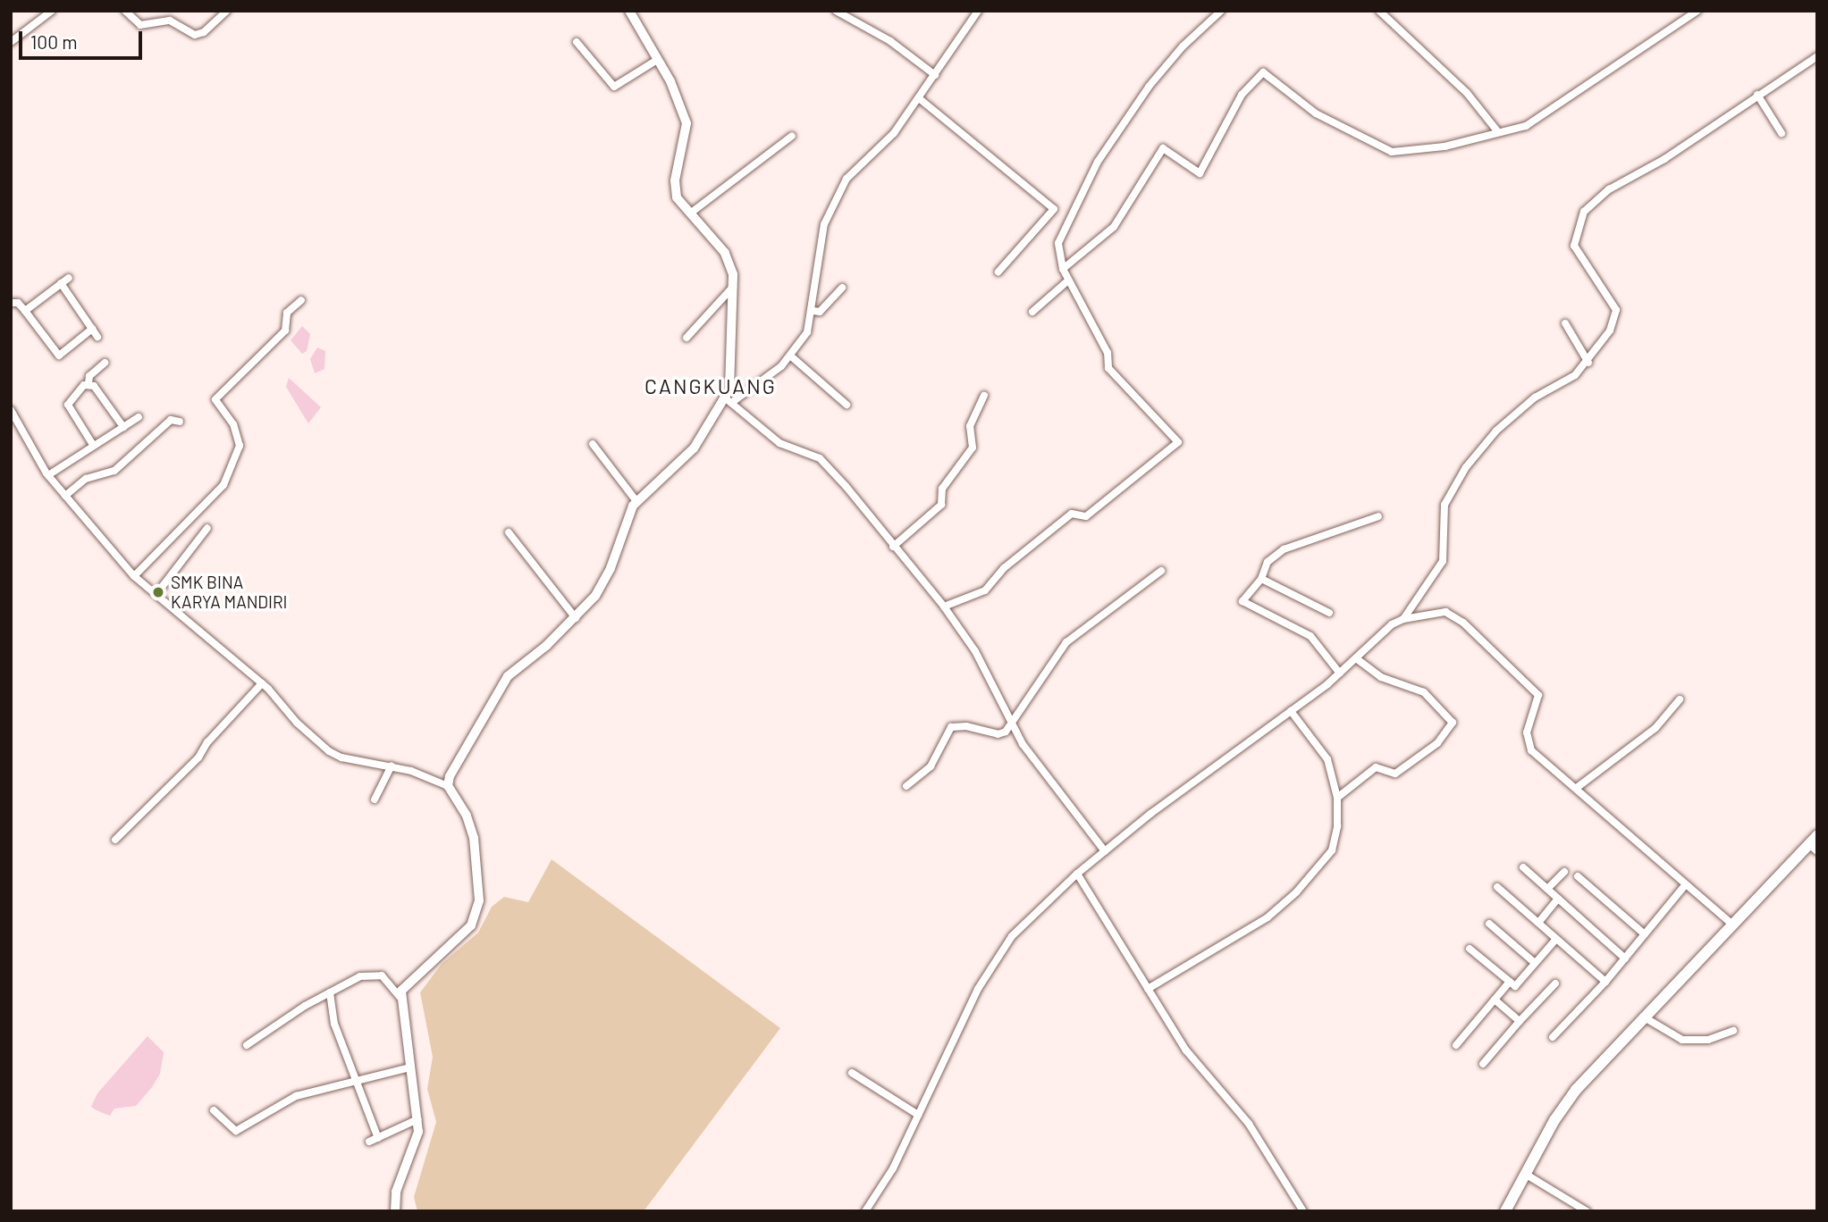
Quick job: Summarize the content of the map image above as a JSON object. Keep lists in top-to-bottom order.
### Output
{
  "districts": ["CANGKUANG"],
  "places": ["SMK BINA KARYA MANDIRI"],
  "scale_bar": "100 m"
}
